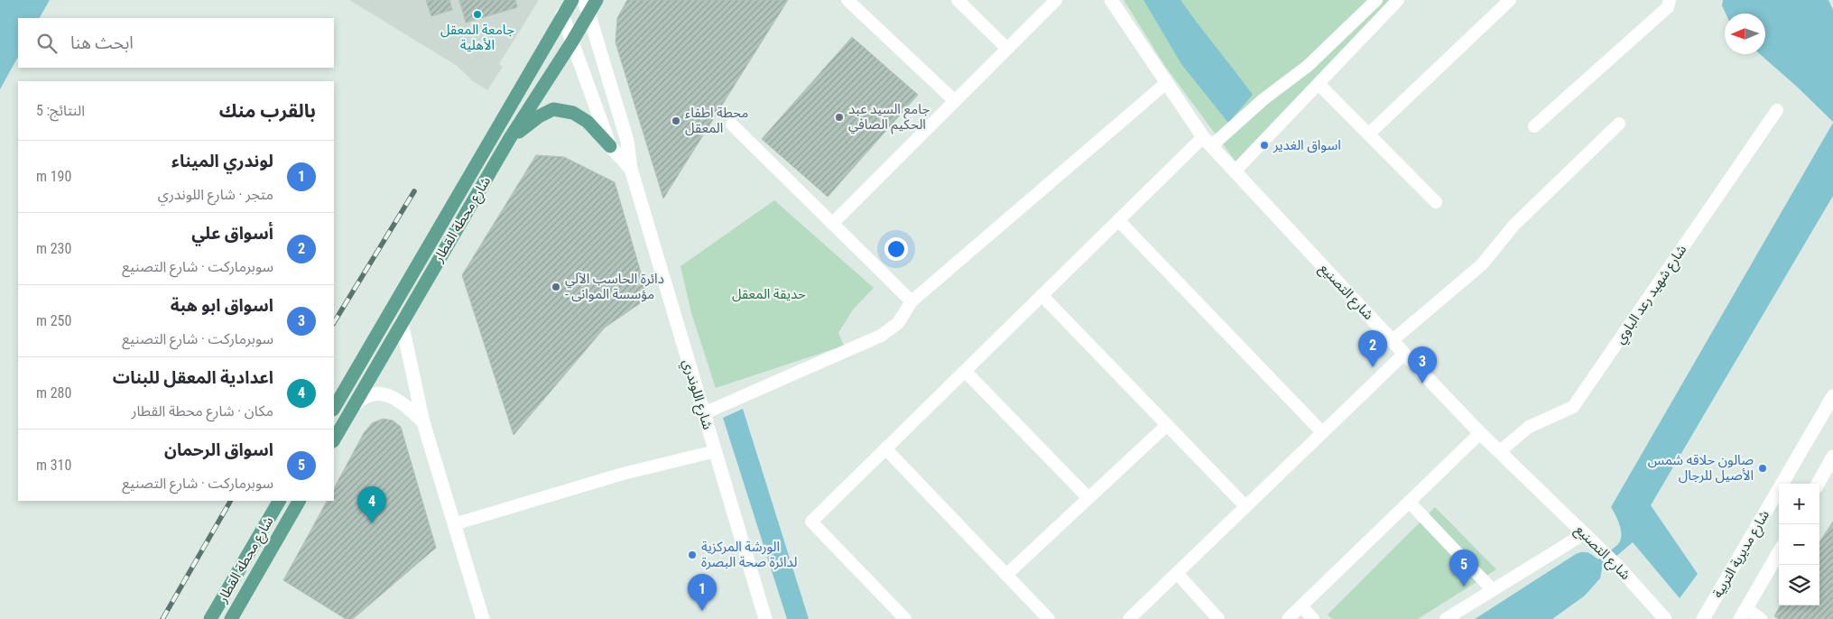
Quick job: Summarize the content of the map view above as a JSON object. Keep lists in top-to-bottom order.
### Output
{
  "streets": {
    "main road": ["شارع محطة القطار"],
    "street": [
      "شارع التصنيع",
      "شارع شهيد رعد الباوي",
      "شارع اللوندري",
      "شارع مديرية التربية"
    ]
  },
  "crossings": [
    ["شارع محطة القطار", "شارع اللوندري"],
    ["شارع التصنيع", "شارع شهيد رعد الباوي"]
  ],
  "parks": ["حديقة المعقل"],
  "places": [
    "جامعة المعقل الأهلية",
    "جامع السيد عبد الحكيم الصافي",
    "محطة اطفاء المعقل",
    "اسواق الغدير",
    "دائرة الحاسب الآلي - مؤسسة الموانى",
    "صالون حلاقه شمس الأصيل للرجال",
    "الورشة المركزية لدائرة صحة البصرة"
  ],
  "north": "left",
  "page": {
    "search": "ابحث هنا",
    "heading": ["بالقرب منك", "النتائج: 5"],
    "list": [
      {
        "mark": "1",
        "name": "لوندري الميناء",
        "note": "متجر · شارع اللوندري",
        "value": "190 m"
      },
      {
        "mark": "2",
        "name": "أسواق علي",
        "note": "سوبرماركت · شارع التصنيع",
        "value": "230 m"
      },
      {
        "mark": "3",
        "name": "اسواق ابو هبة",
        "note": "سوبرماركت · شارع التصنيع",
        "value": "250 m"
      },
      {
        "mark": "4",
        "name": "اعدادية المعقل للبنات",
        "note": "مكان · شارع محطة القطار",
        "value": "280 m"
      },
      {
        "mark": "5",
        "name": "اسواق الرحمان",
        "note": "سوبرماركت · شارع التصنيع",
        "value": "310 m"
      }
    ],
    "pins": [
      "2",
      "3",
      "4",
      "5",
      "1"
    ],
    "map_buttons": ["+", "−"]
  }
}
